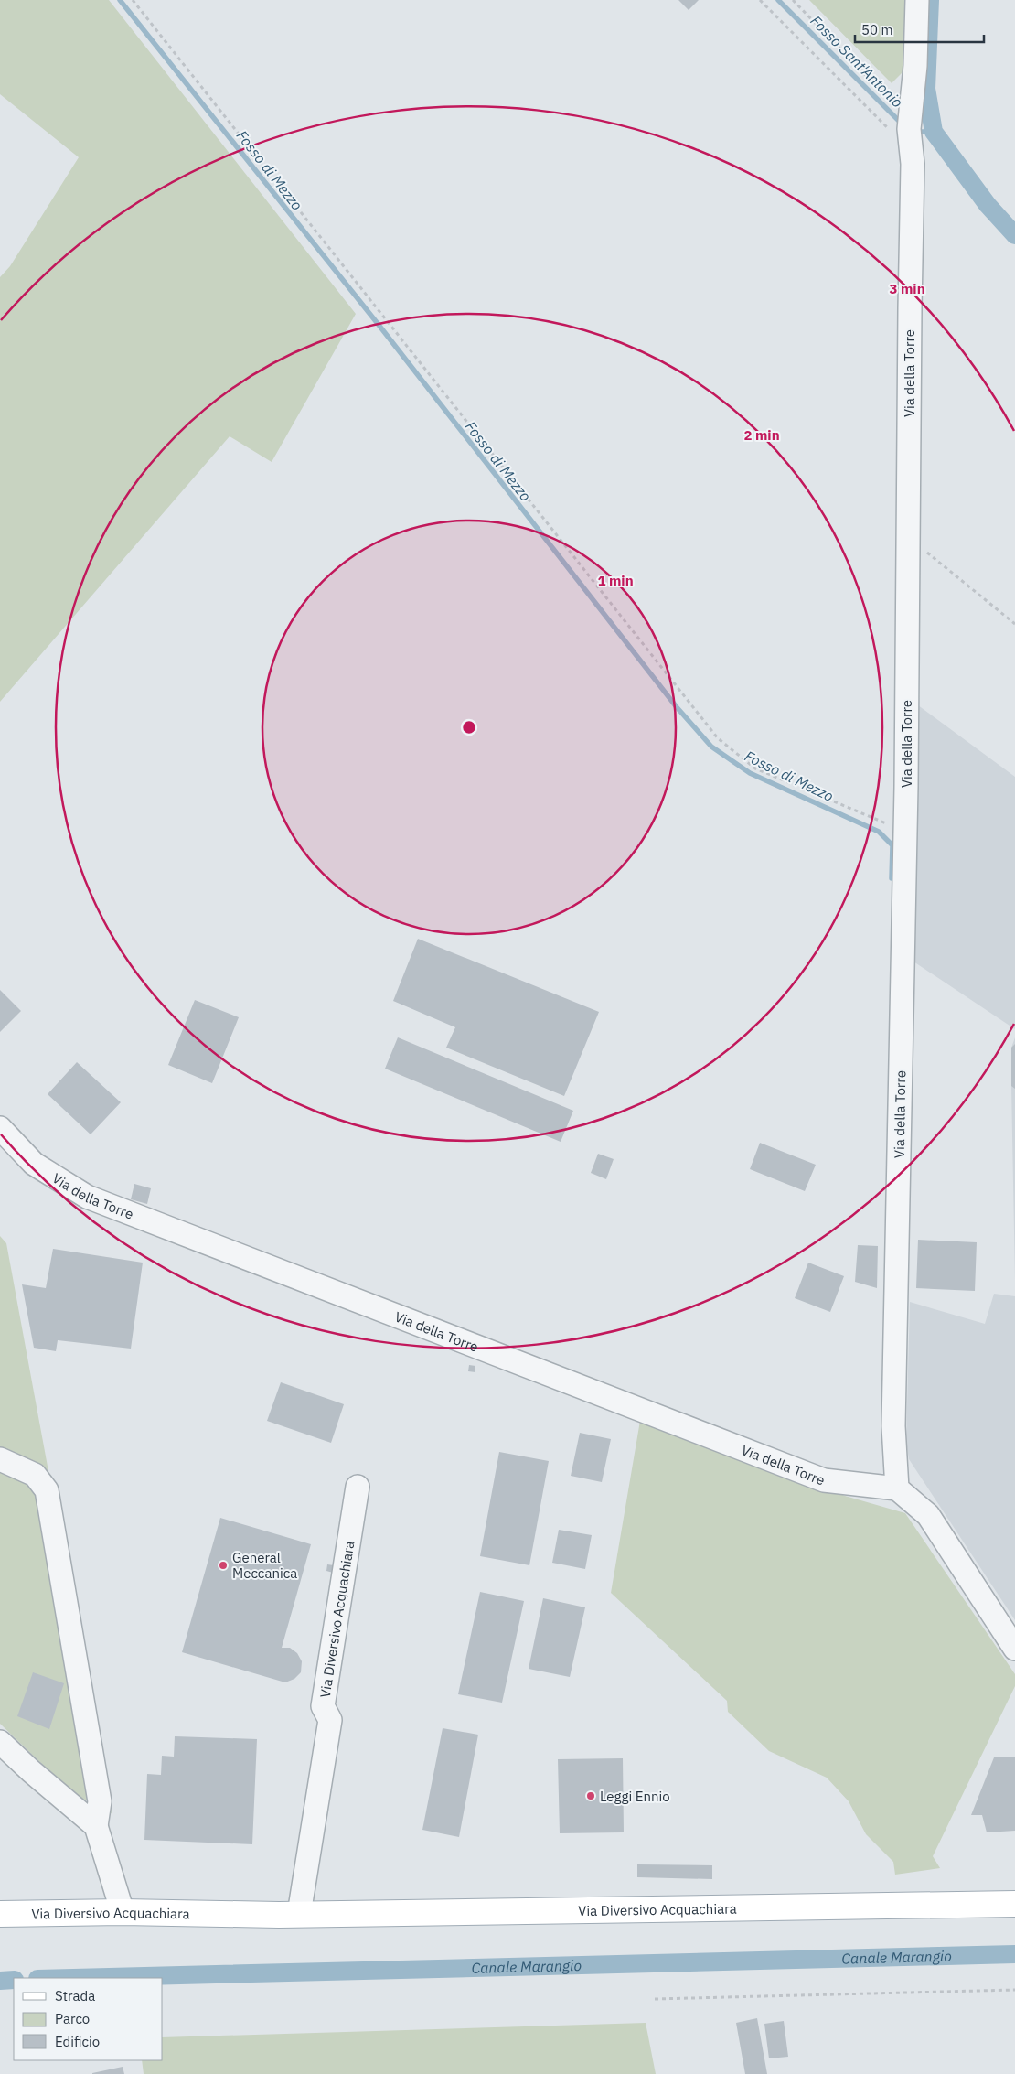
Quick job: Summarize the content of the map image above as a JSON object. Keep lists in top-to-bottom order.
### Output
{
  "streets": {
    "main road": ["Via Diversivo Acquachiara"],
    "street": ["Via della Torre"]
  },
  "water": ["Fosso Sant'Antonio", "Fosso di Mezzo", "Canale Marangio"],
  "places": ["General Meccanica", "Leggi Ennio"],
  "legend": ["Strada", "Parco", "Edificio"],
  "scale_bar": "50 m",
  "rings": ["3 min", "2 min", "1 min"]
}
